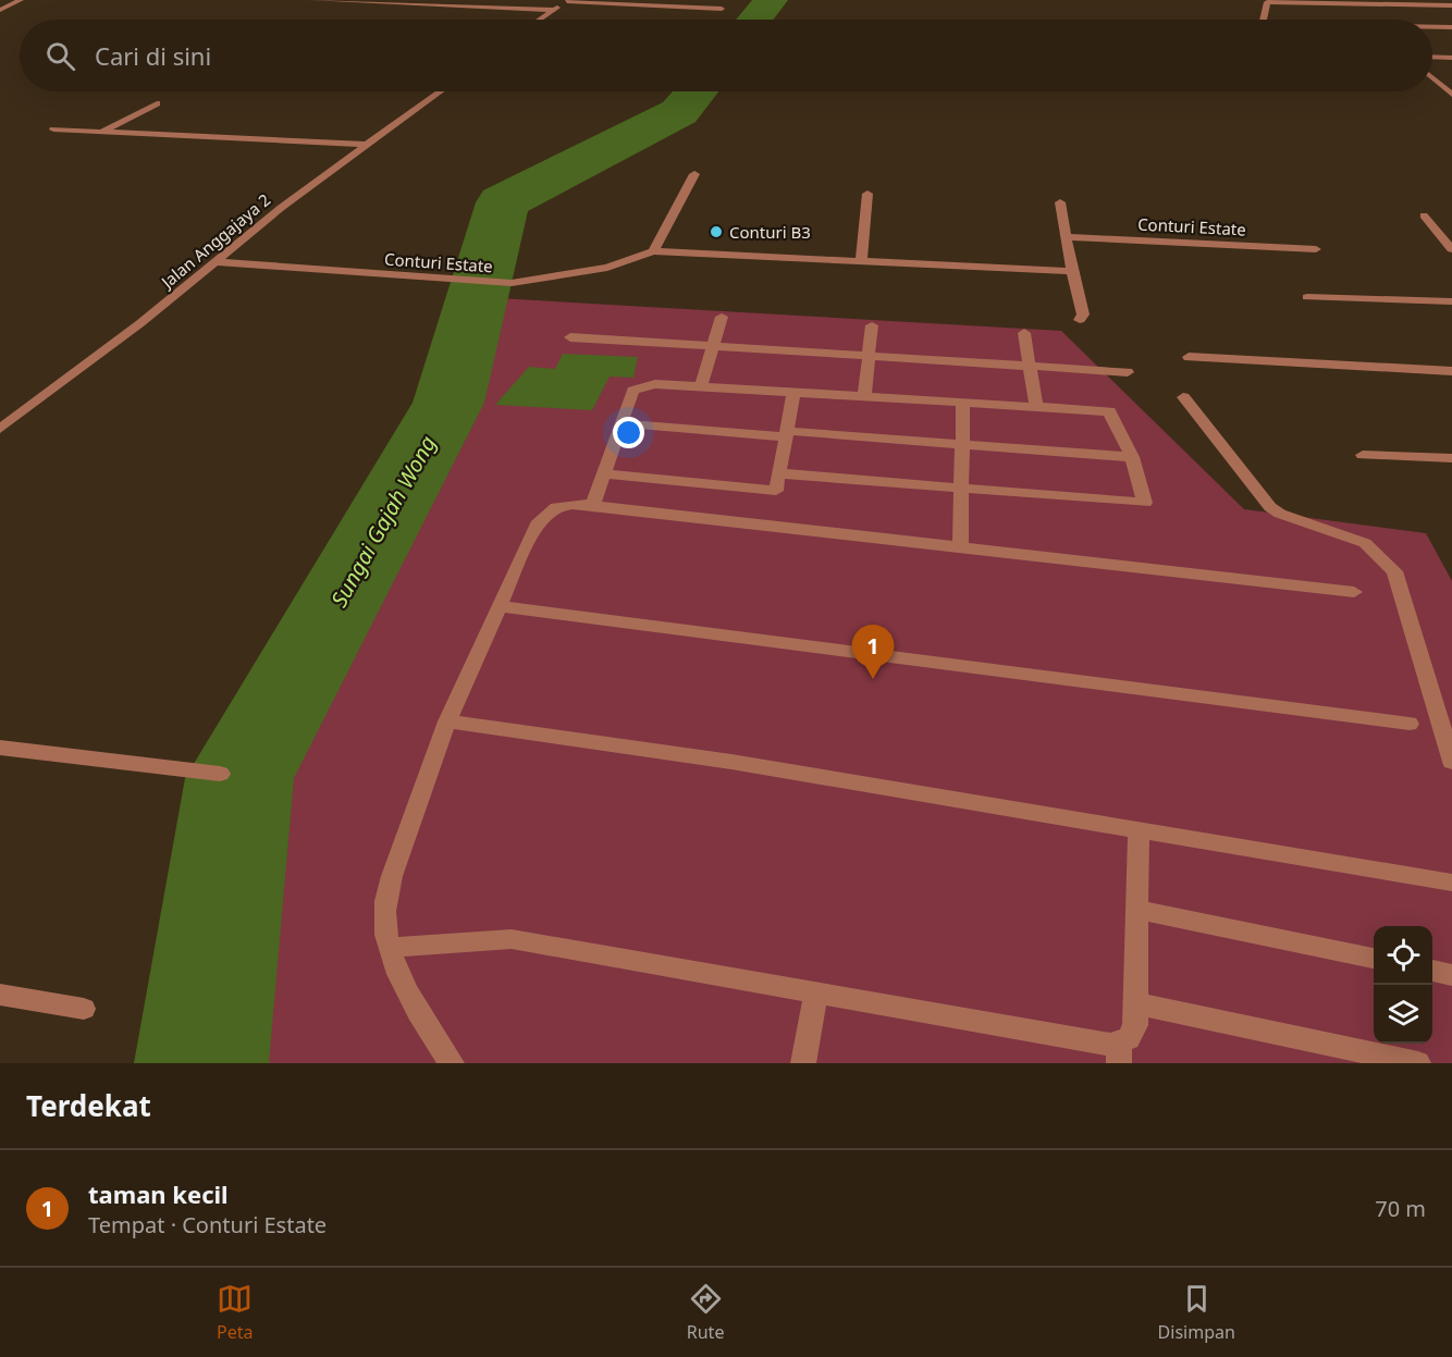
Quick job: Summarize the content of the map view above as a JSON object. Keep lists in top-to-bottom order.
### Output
{
  "streets": {
    "street": ["Conturi Estate", "Jalan Anggajaya 2"]
  },
  "crossings": [
    ["Conturi Estate", "Jalan Anggajaya 2"]
  ],
  "water": ["Sungai Gajah Wong"],
  "places": ["Conturi B3"],
  "page": {
    "search": "Cari di sini",
    "pins": "1",
    "heading": "Terdekat",
    "list": [
      {
        "mark": "1",
        "name": "taman kecil",
        "note": "Tempat · Conturi Estate",
        "value": "70 m"
      }
    ],
    "nav": ["Peta", "Rute", "Disimpan"]
  }
}
